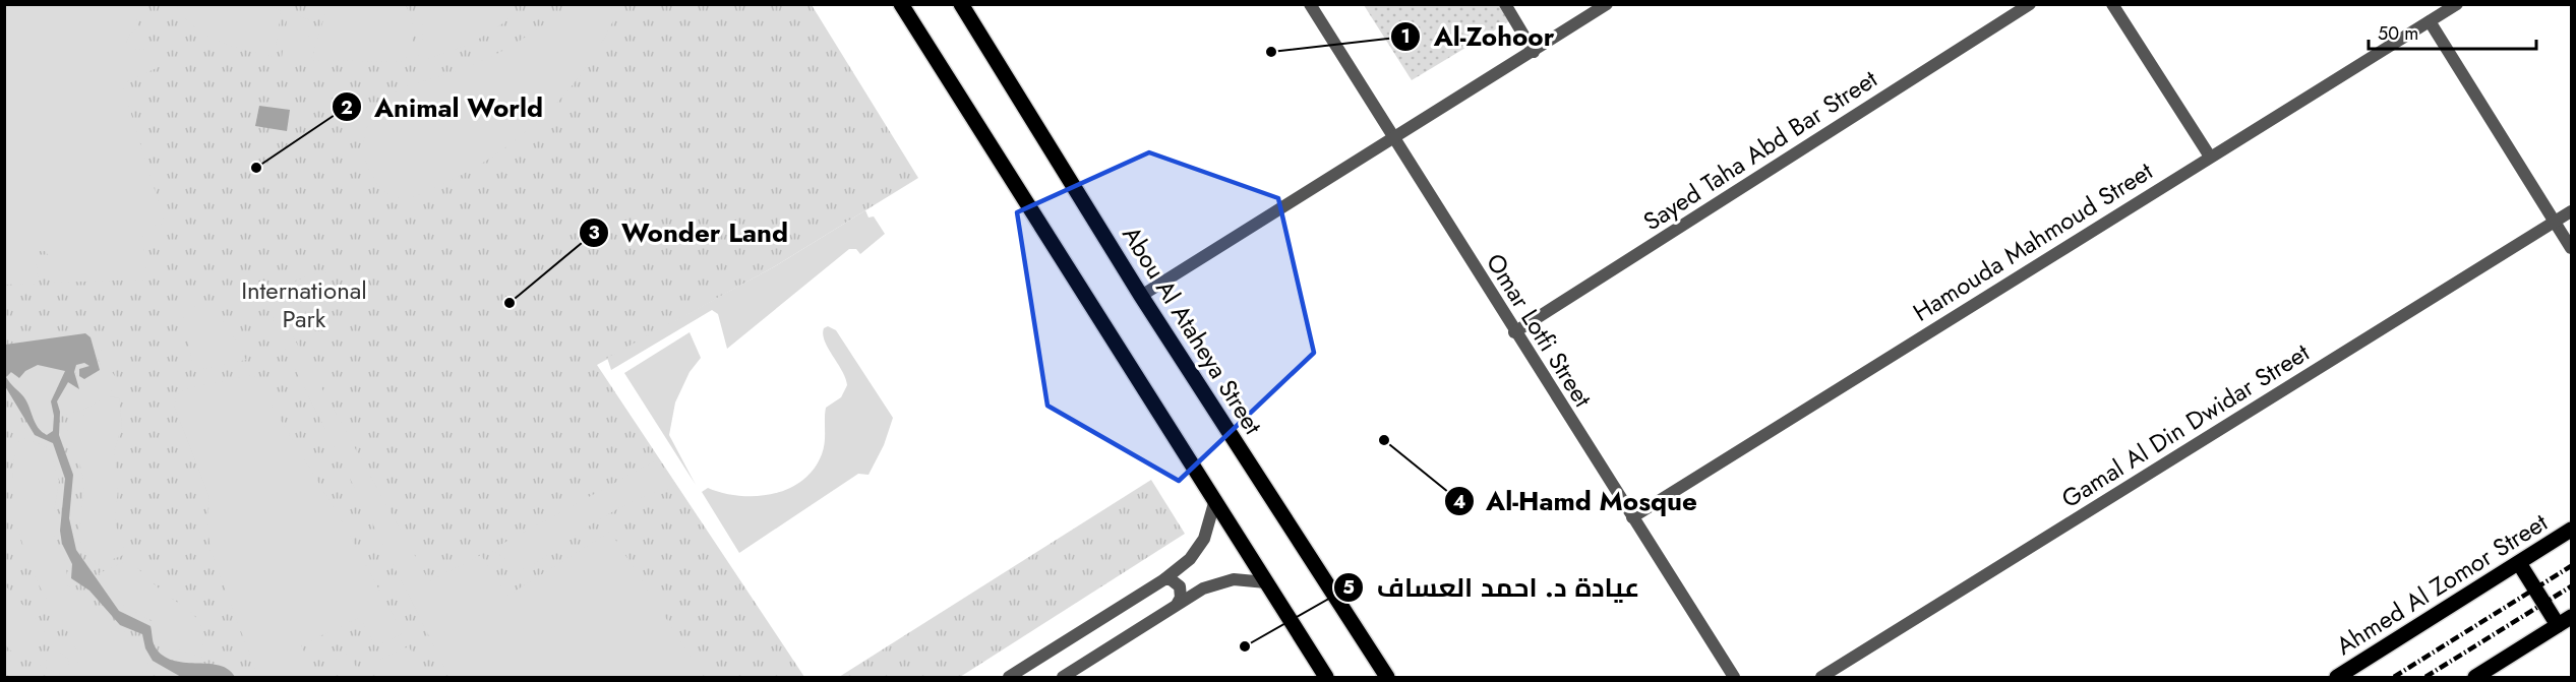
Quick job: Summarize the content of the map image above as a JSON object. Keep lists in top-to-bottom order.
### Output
{
  "streets": {
    "main road": ["Abou Al Ataheya Street", "Ahmed Al Zomor Street"],
    "street": [
      "Sayed Taha Abd Bar Street",
      "Hamouda Mahmoud Street",
      "Omar Lotfi Street",
      "Gamal Al Din Dwidar Street"
    ]
  },
  "crossings": [
    ["Sayed Taha Abd Bar Street", "Omar Lotfi Street"],
    ["Hamouda Mahmoud Street", "Omar Lotfi Street"]
  ],
  "parks": ["International Park"],
  "places": [
    "Al-Zohoor",
    "Animal World",
    "Wonder Land",
    "Al-Hamd Mosque",
    "عيادة د. احمد العساف"
  ],
  "scale_bar": "50 m"
}
